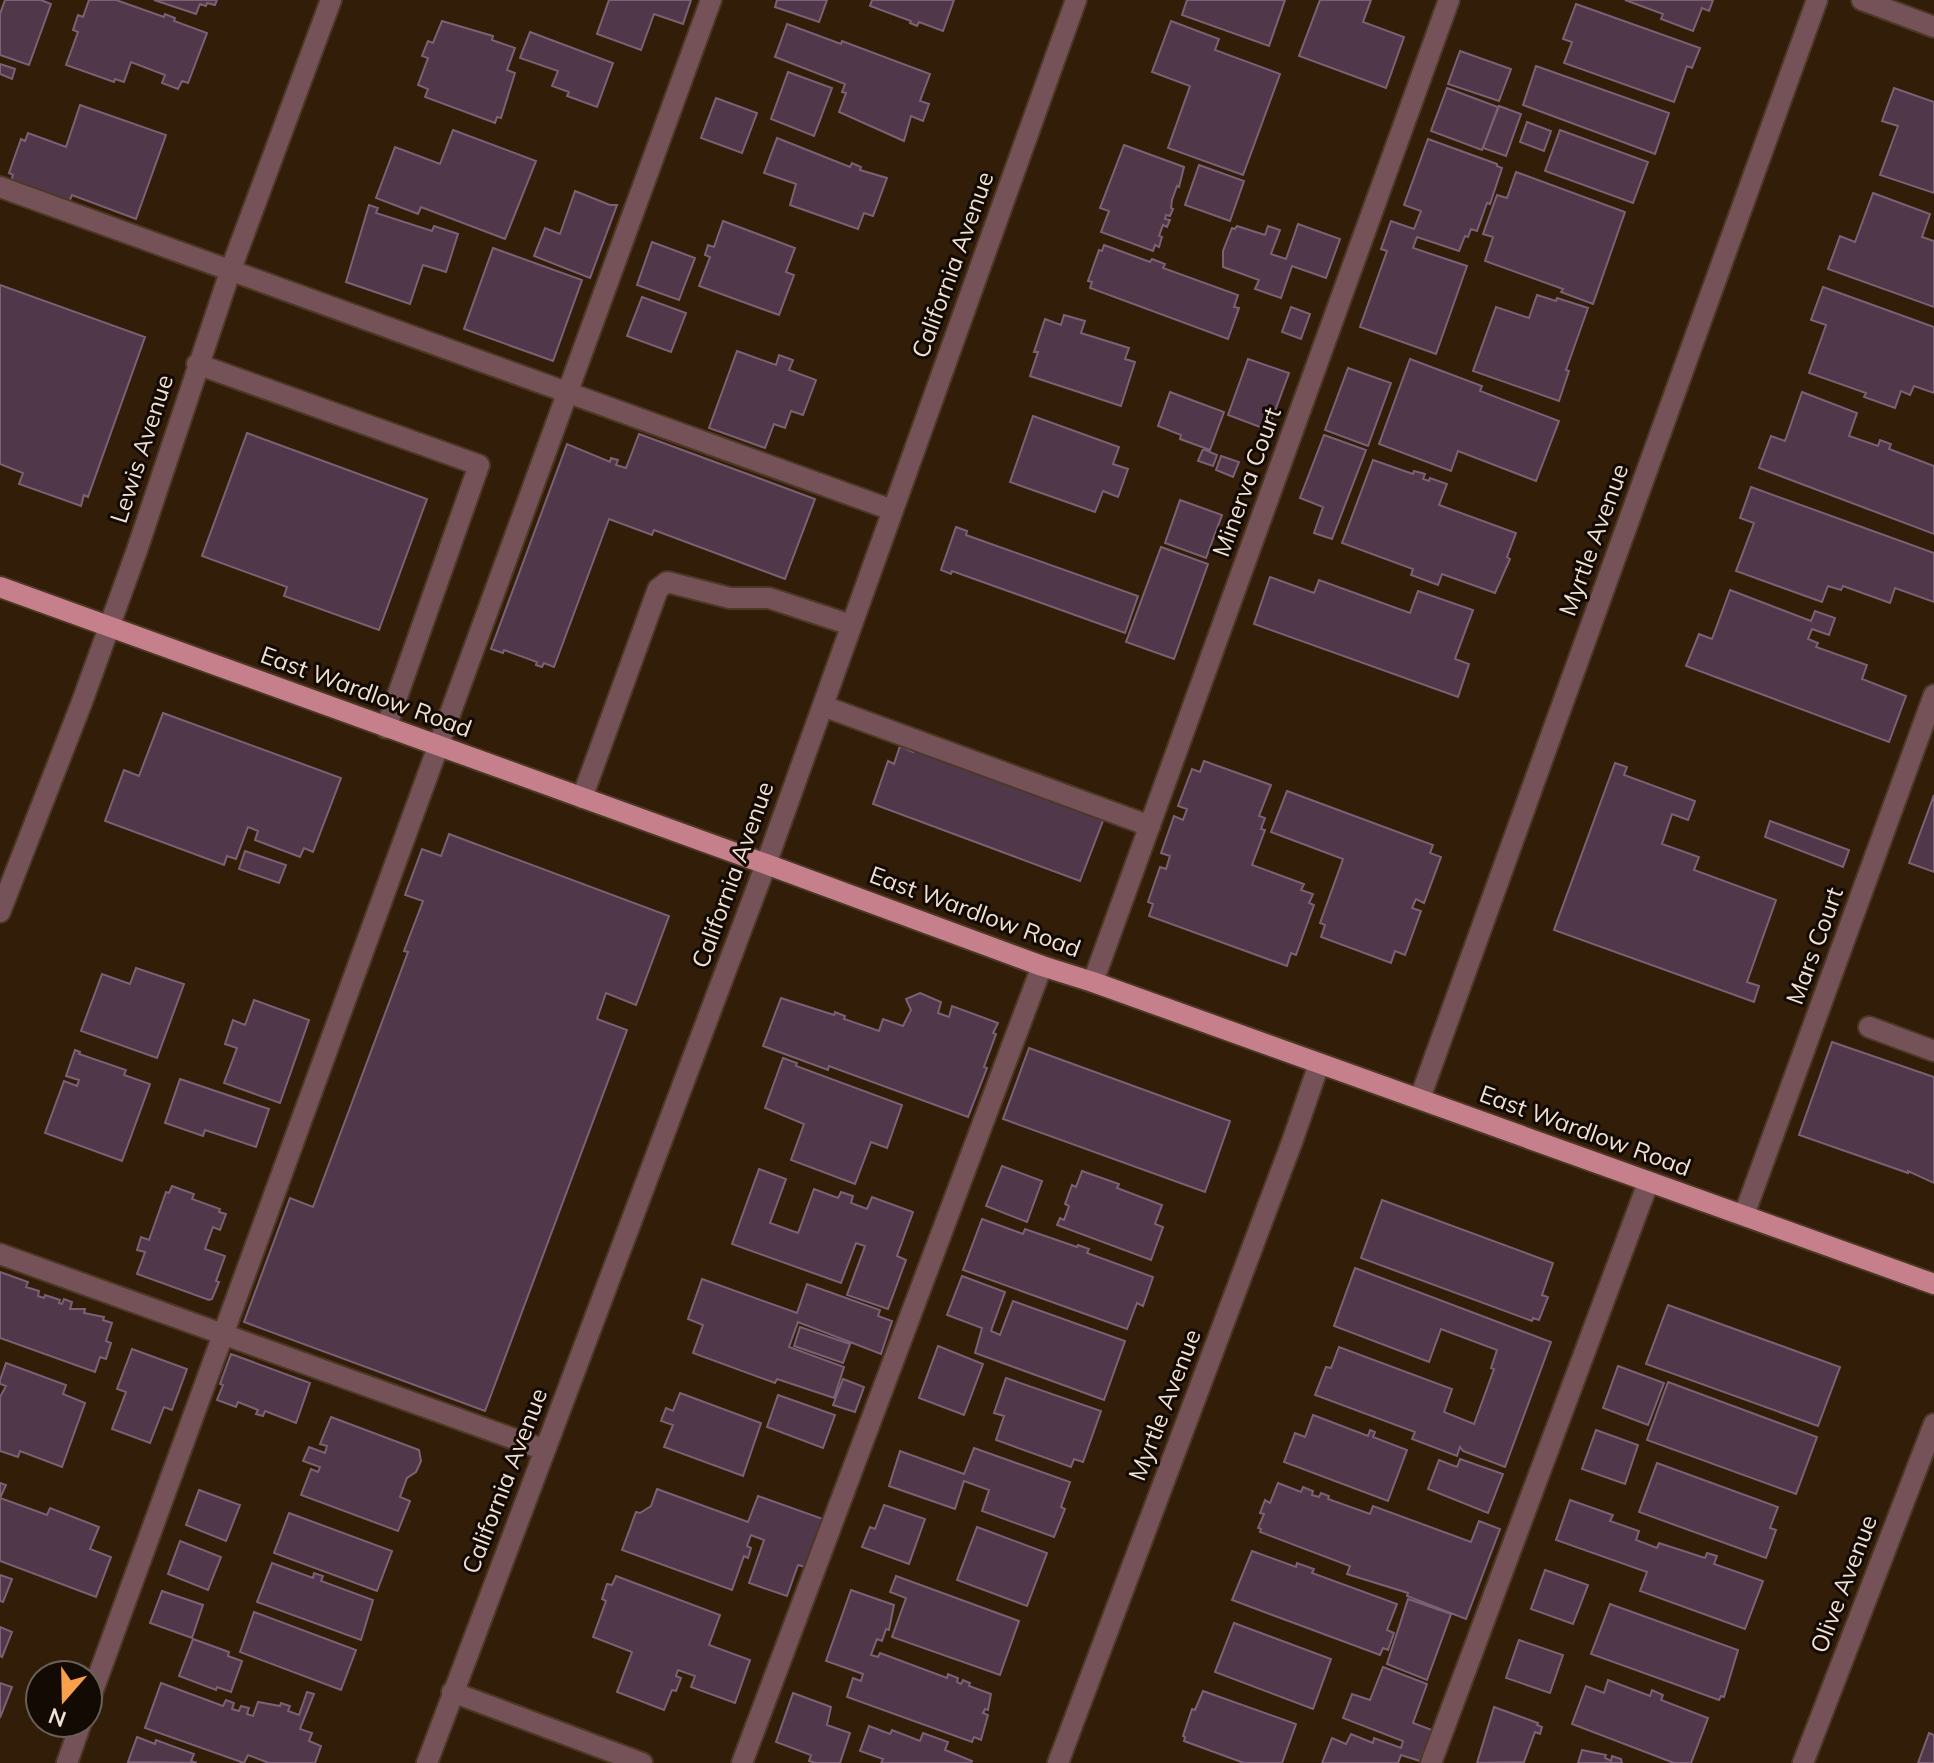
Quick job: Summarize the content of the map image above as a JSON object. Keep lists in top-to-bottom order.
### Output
{
  "streets": {
    "main road": ["East Wardlow Road"],
    "street": [
      "California Avenue",
      "Lewis Avenue",
      "Minerva Court",
      "Myrtle Avenue",
      "Mars Court",
      "Olive Avenue"
    ]
  },
  "crossings": [
    ["California Avenue", "East Wardlow Road"],
    ["Lewis Avenue", "East Wardlow Road"],
    ["Minerva Court", "East Wardlow Road"],
    ["Myrtle Avenue", "East Wardlow Road"],
    ["East Wardlow Road", "Mars Court"]
  ],
  "north": "bottom"
}
